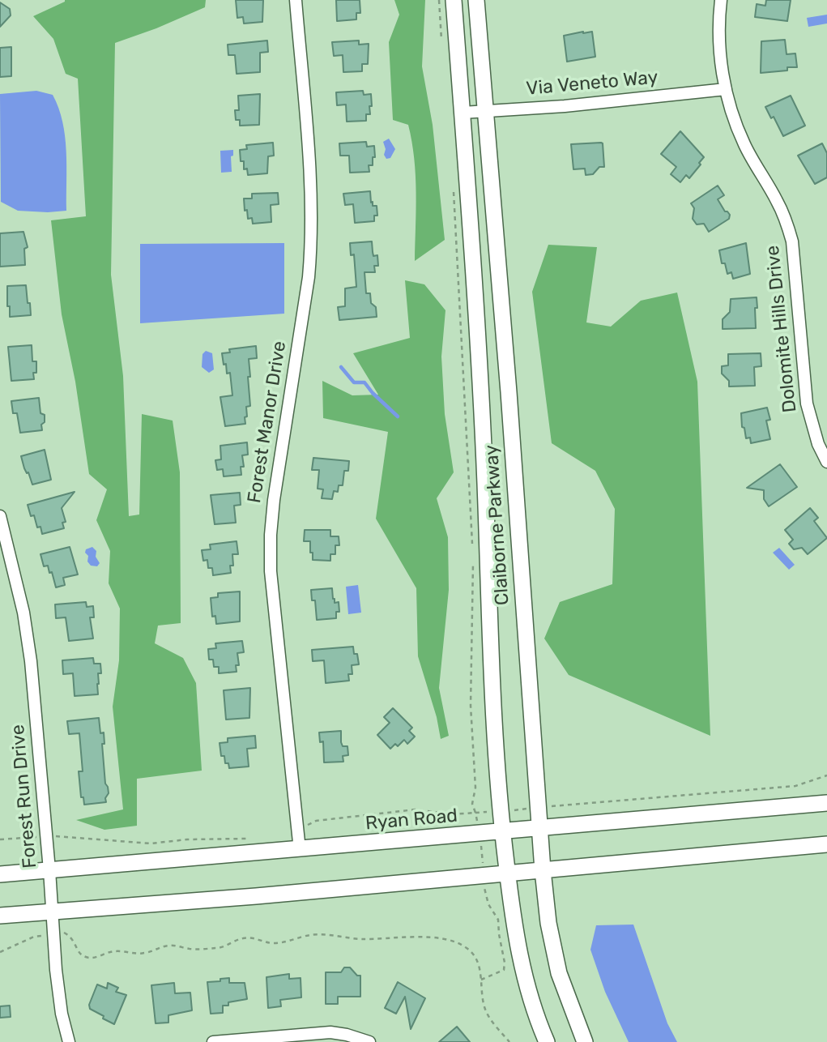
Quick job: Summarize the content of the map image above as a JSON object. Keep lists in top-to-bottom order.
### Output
{
  "streets": {
    "main road": ["Claiborne Parkway", "Ryan Road"],
    "street": [
      "Via Veneto Way",
      "Dolomite Hills Drive",
      "Forest Manor Drive",
      "Forest Run Drive"
    ]
  },
  "crossings": [
    ["Via Veneto Way", "Dolomite Hills Drive"],
    ["Via Veneto Way", "Claiborne Parkway"],
    ["Forest Manor Drive", "Ryan Road"],
    ["Claiborne Parkway", "Ryan Road"],
    ["Forest Run Drive", "Ryan Road"]
  ]
}
